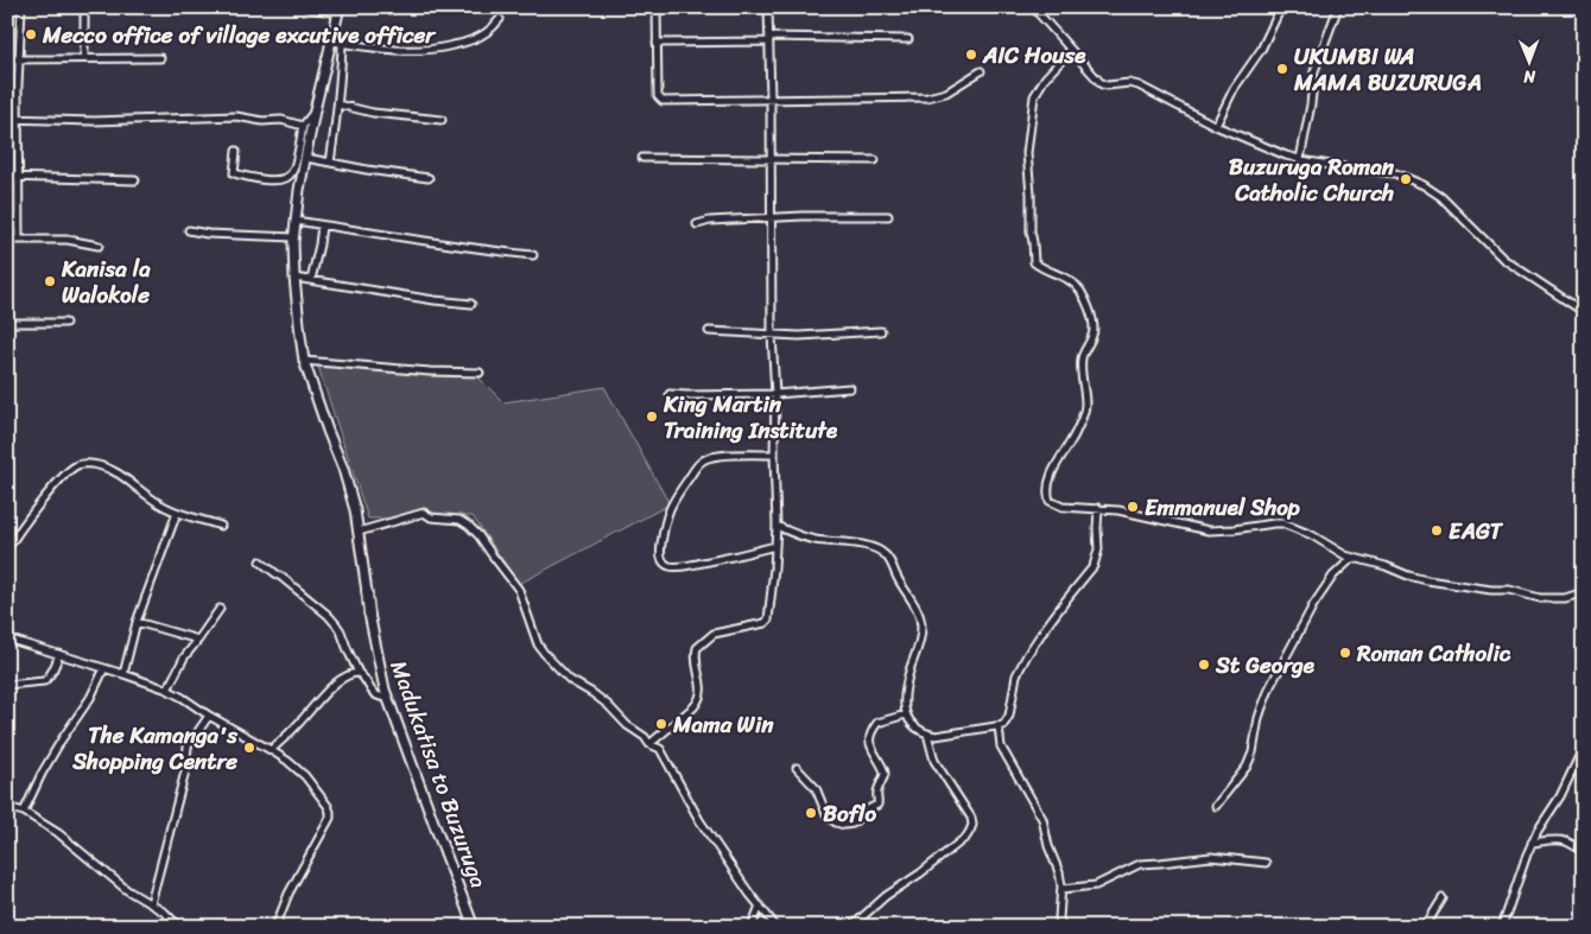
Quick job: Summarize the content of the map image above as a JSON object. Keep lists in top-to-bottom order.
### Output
{
  "streets": {
    "main road": ["Madukatisa to Buzuruga"]
  },
  "places": [
    "Mecco office of village excutive officer",
    "AIC House",
    "UKUMBI WA MAMA BUZURUGA",
    "Buzuruga Roman Catholic Church",
    "Kanisa la Walokole",
    "King Martin Training Institute",
    "Emmanuel Shop",
    "EAGT",
    "Roman Catholic",
    "St George",
    "Mama Win",
    "The Kamanga's Shopping Centre",
    "Boflo"
  ],
  "north": "bottom"
}
